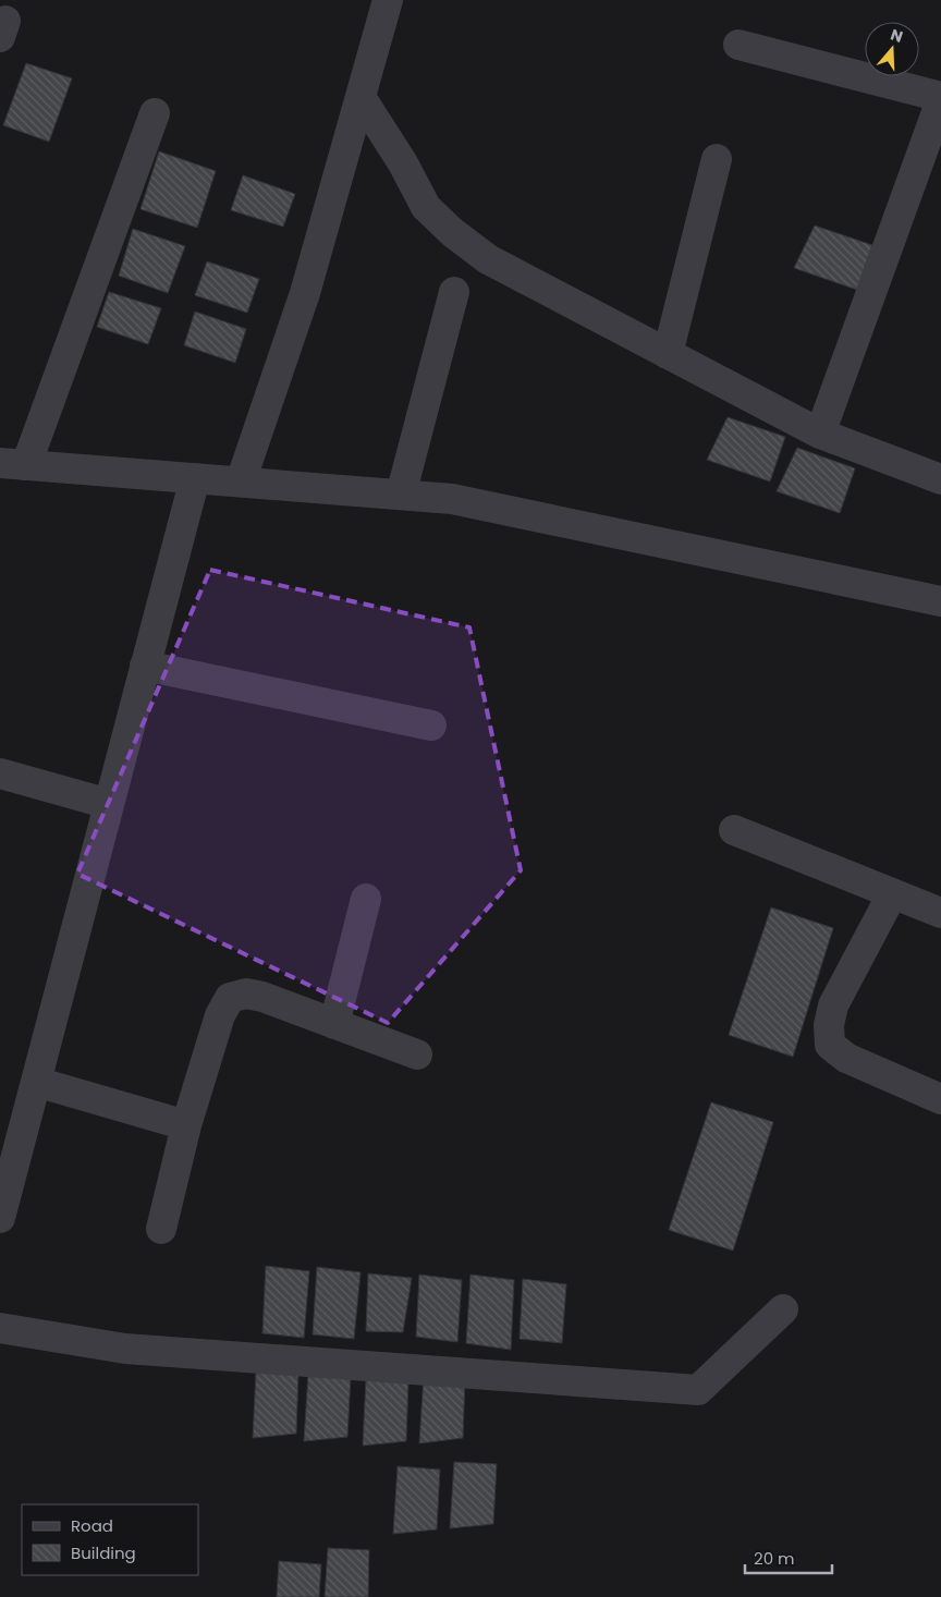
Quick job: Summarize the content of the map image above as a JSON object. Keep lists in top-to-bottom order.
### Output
{
  "legend": ["Road", "Building"],
  "scale_bar": "20 m",
  "north": "top"
}
